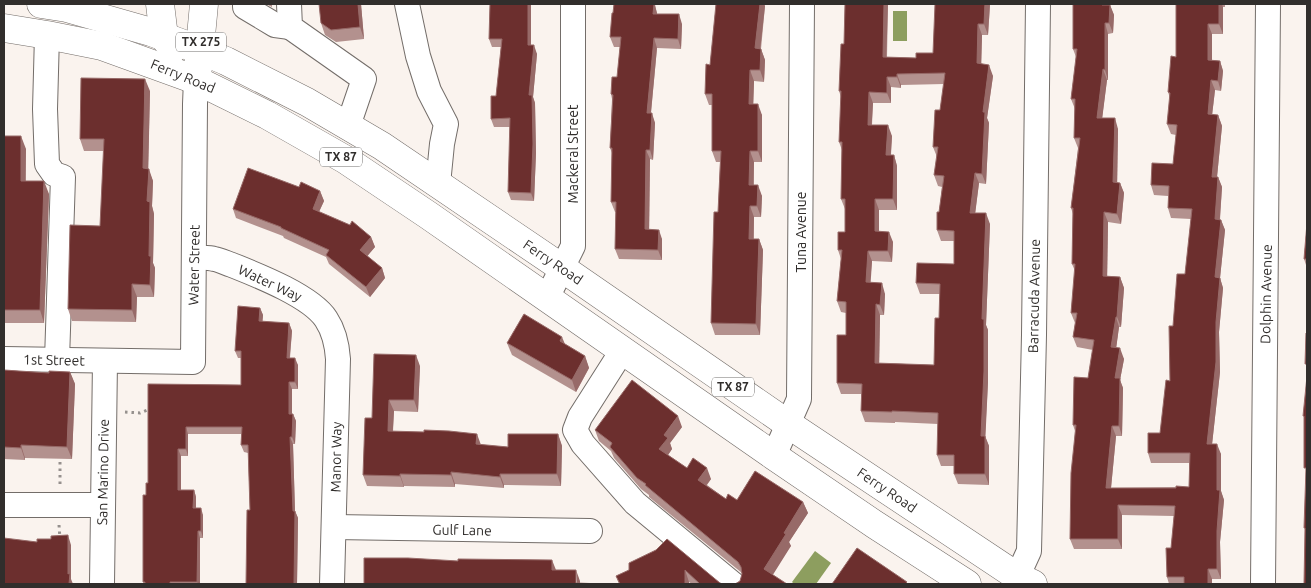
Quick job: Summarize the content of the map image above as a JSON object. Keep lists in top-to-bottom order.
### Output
{
  "streets": {
    "main road": ["TX 275", "Ferry Road", "TX 87"],
    "street": [
      "Mackeral Street",
      "Tuna Avenue",
      "Water Street",
      "Water Way",
      "Dolphin Avenue",
      "Barracuda Avenue",
      "1st Street",
      "Manor Way",
      "San Marino Drive",
      "Gulf Lane"
    ]
  },
  "crossings": [
    ["TX 275", "Ferry Road"],
    ["TX 275", "Water Street"],
    ["Ferry Road", "Mackeral Street"],
    ["Ferry Road", "Tuna Avenue"],
    ["Ferry Road", "Water Street"],
    ["Ferry Road", "Barracuda Avenue"],
    ["Water Street", "Water Way"],
    ["Water Street", "1st Street"],
    ["Water Street", "San Marino Drive"],
    ["Water Way", "Manor Way"],
    ["1st Street", "San Marino Drive"],
    ["Manor Way", "Gulf Lane"]
  ]
}
